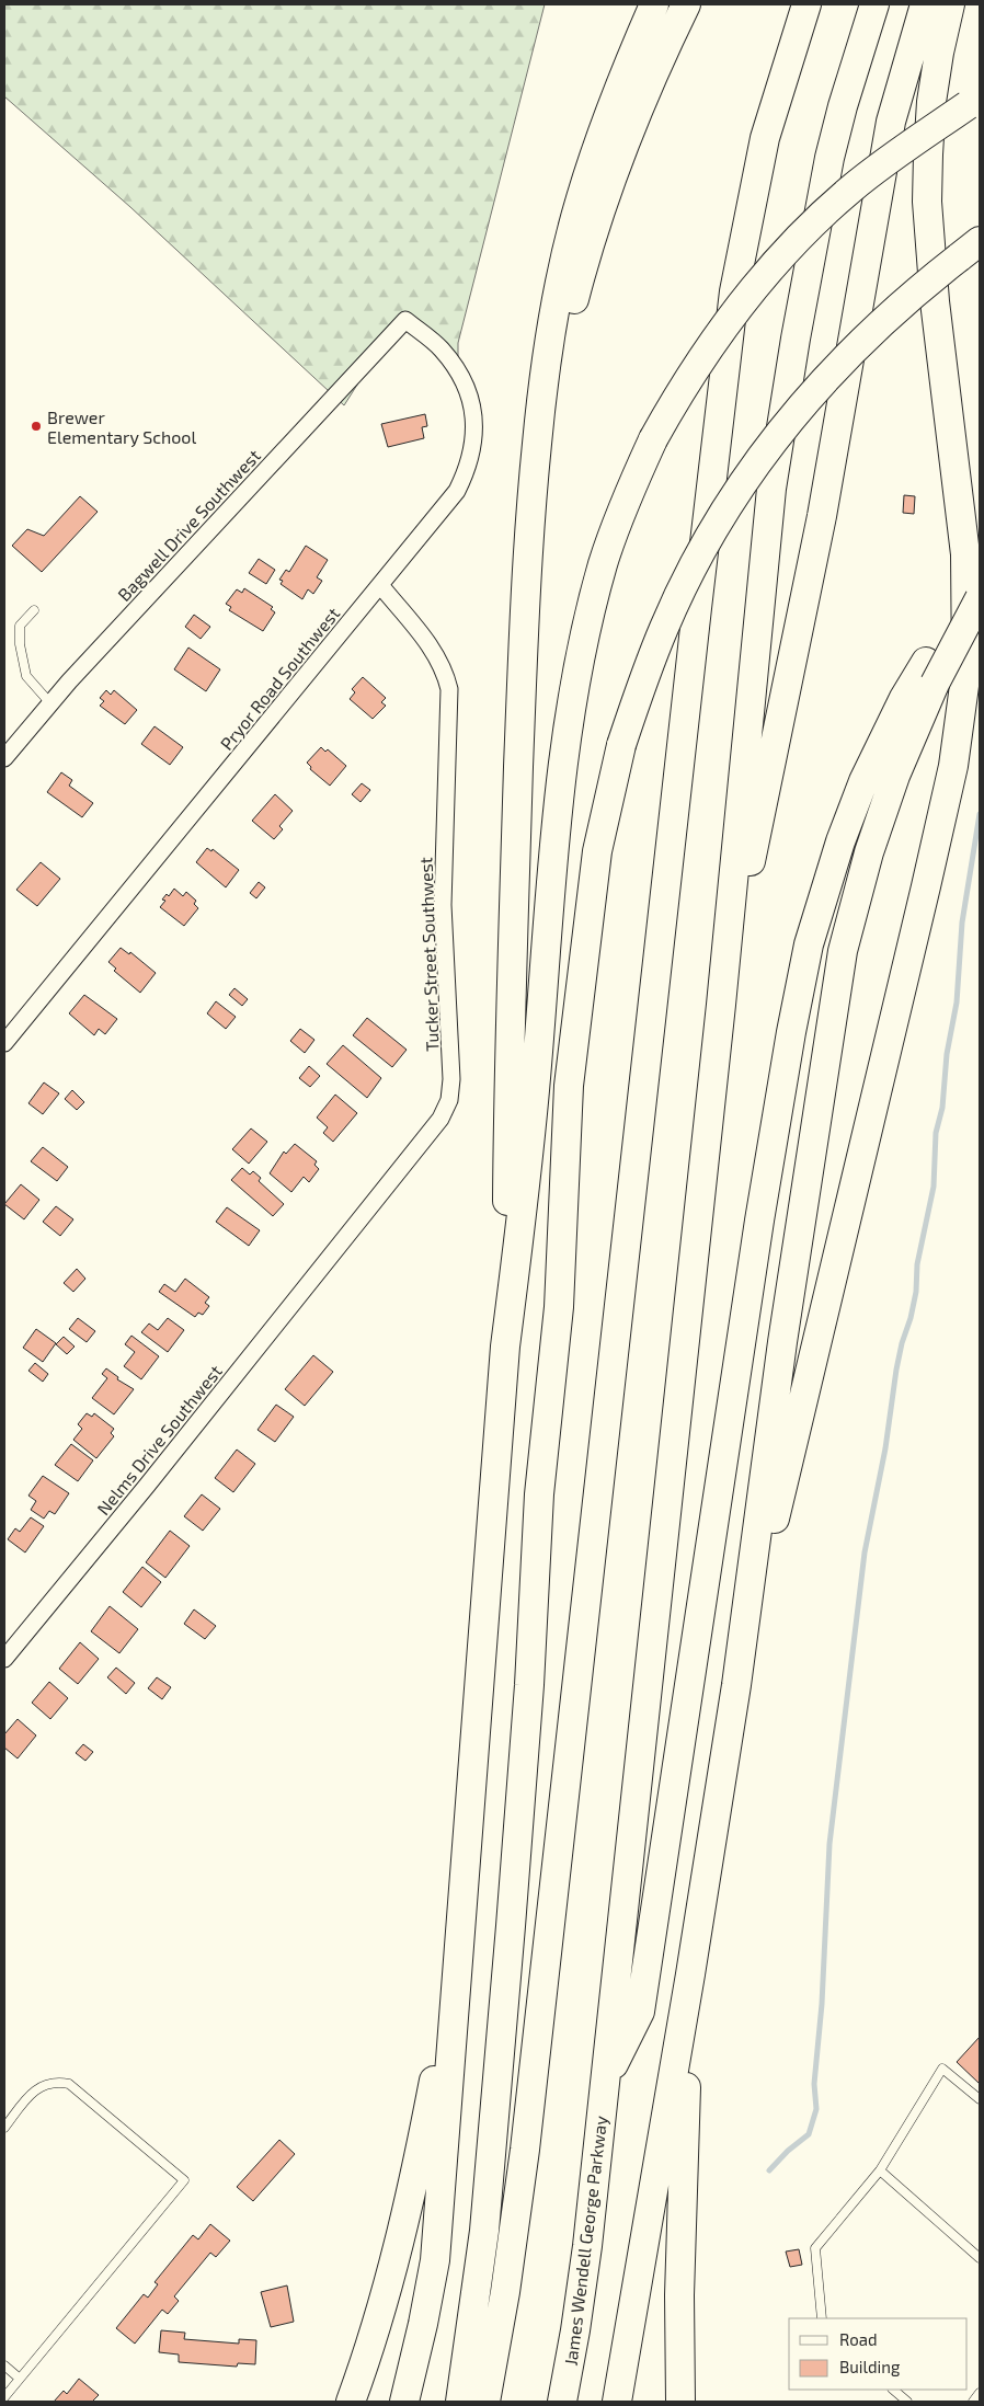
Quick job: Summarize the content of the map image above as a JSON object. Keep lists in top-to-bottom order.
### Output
{
  "streets": {
    "highway": ["James Wendell George Parkway"],
    "street": [
      "Bagwell Drive Southwest",
      "Pryor Road Southwest",
      "Tucker Street Southwest",
      "Nelms Drive Southwest"
    ]
  },
  "crossings": [
    ["Bagwell Drive Southwest", "Pryor Road Southwest"],
    ["Pryor Road Southwest", "Tucker Street Southwest"],
    ["Tucker Street Southwest", "Nelms Drive Southwest"]
  ],
  "places": ["Brewer Elementary School"],
  "legend": ["Road", "Building"]
}
